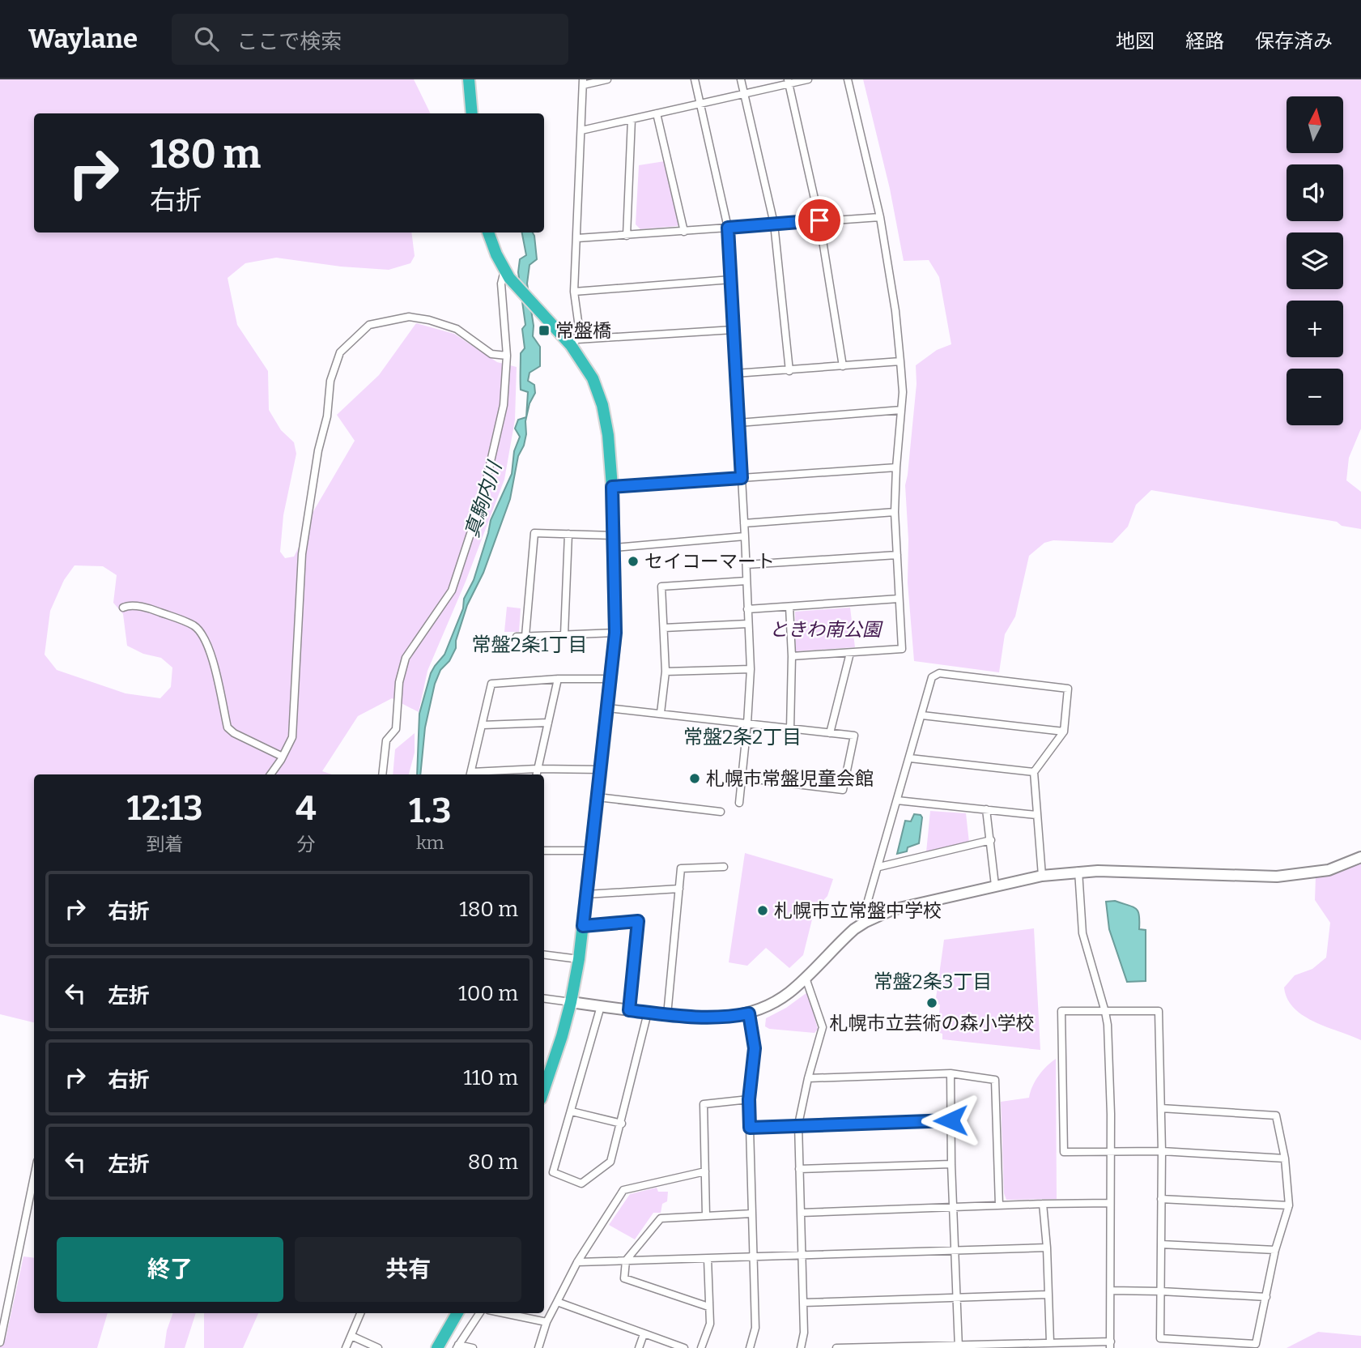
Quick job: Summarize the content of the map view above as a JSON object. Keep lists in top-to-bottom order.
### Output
{
  "districts": ["常盤2条1丁目", "常盤2条2丁目", "常盤2条3丁目"],
  "water": ["真駒内川"],
  "parks": ["ときわ南公園"],
  "places": {
    "transit": ["常盤橋"],
    "other": [
      "セイコーマート",
      "札幌市常盤児童会館",
      "札幌市立常盤中学校",
      "札幌市立芸術の森小学校"
    ]
  },
  "north": "top",
  "page": {
    "header": "Waylane",
    "search": "ここで検索",
    "nav": ["地図", "経路", "保存済み"],
    "map_buttons": ["+", "−"],
    "turn": ["180 m", "右折"],
    "eta": [
      "12:13",
      "到着",
      "4",
      "分",
      "1.3",
      "km"
    ],
    "list": [
      {
        "name": "右折",
        "value": "180 m"
      },
      {
        "name": "左折",
        "value": "100 m"
      },
      {
        "name": "右折",
        "value": "110 m"
      },
      {
        "name": "左折",
        "value": "80 m"
      }
    ],
    "buttons": ["終了", "共有"]
  }
}
